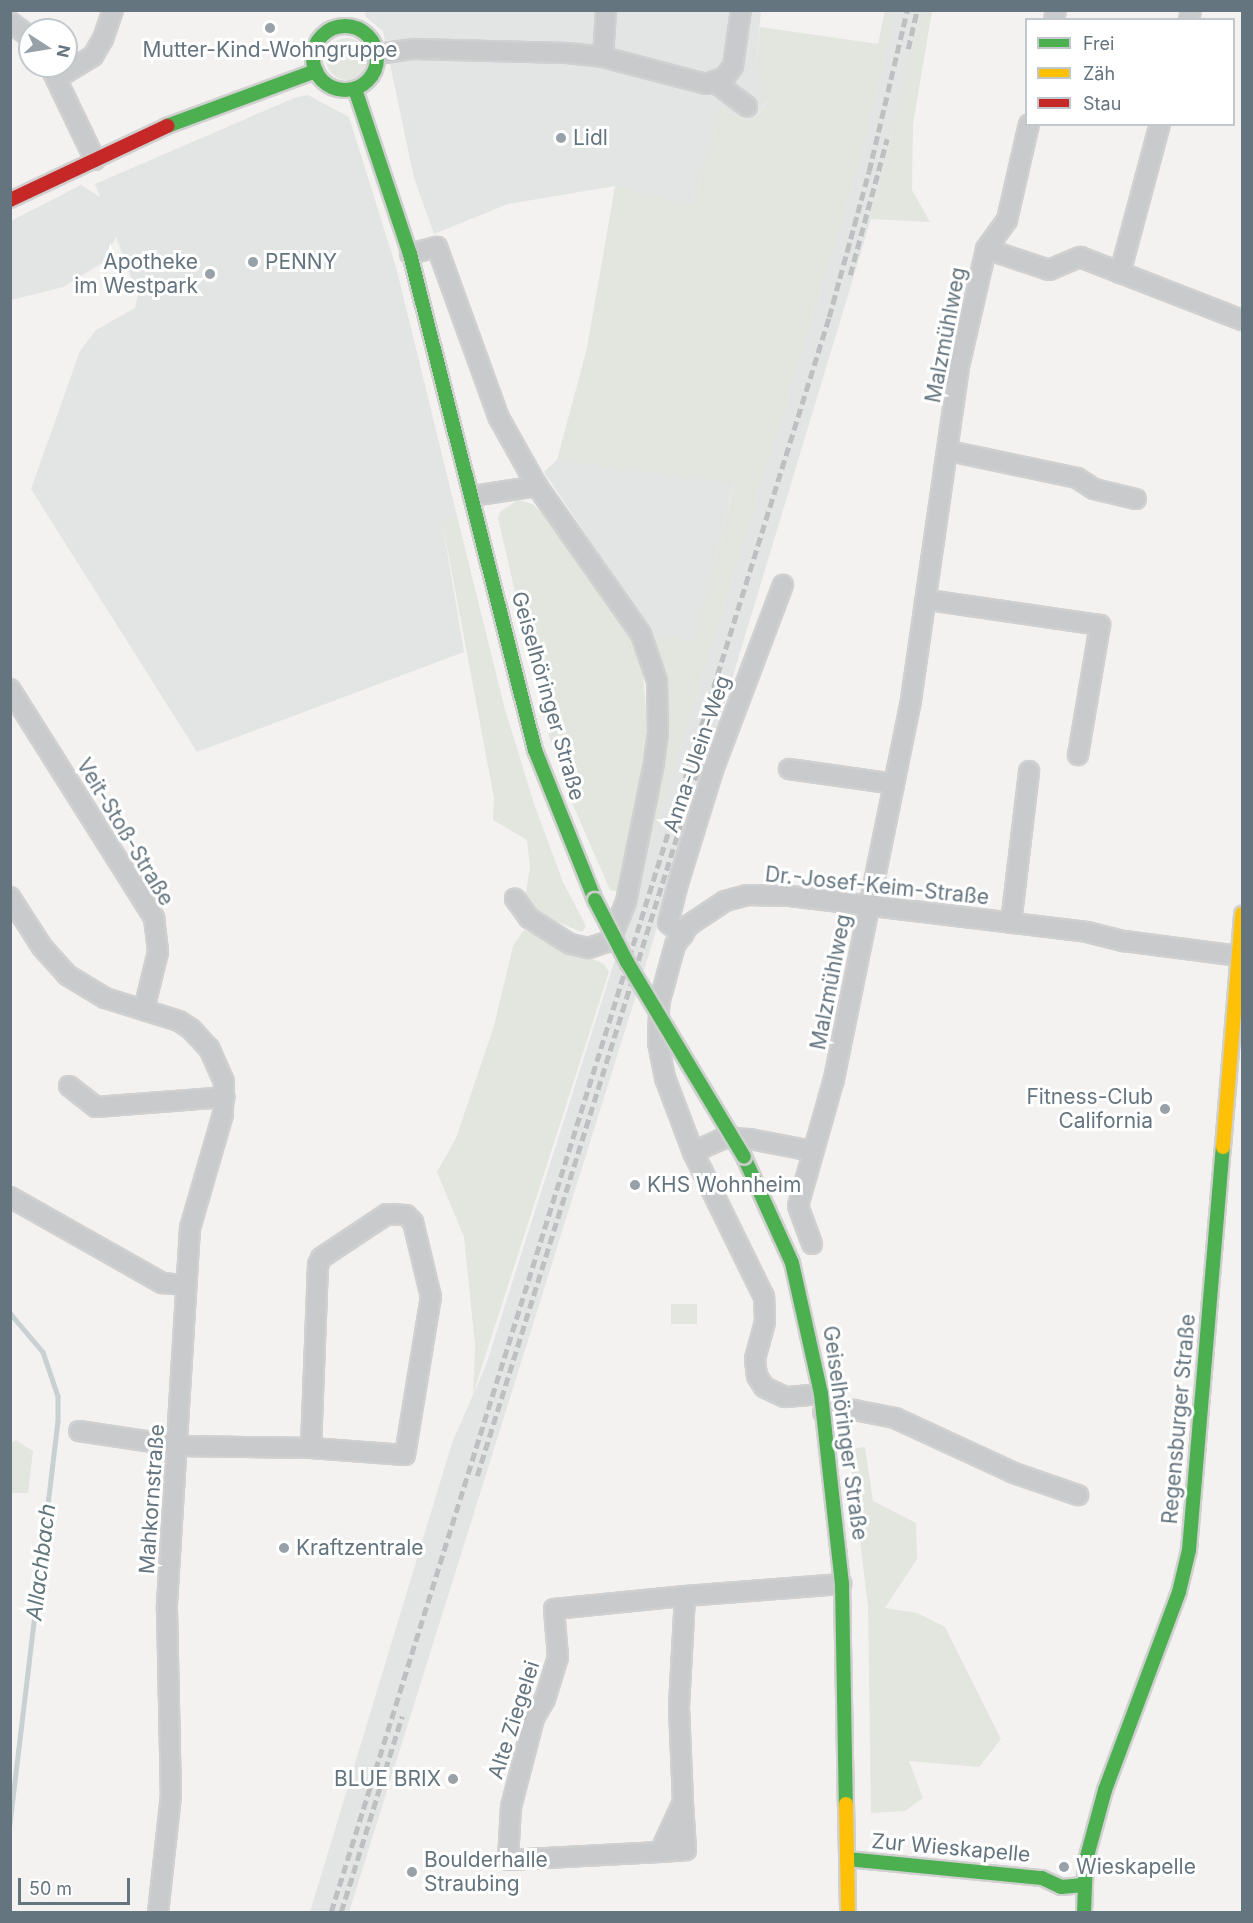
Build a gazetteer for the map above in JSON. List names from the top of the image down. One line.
{"streets":{"main road":["Geiselhöringer Straße","Regensburger Straße","Zur Wieskapelle"],"street":["Malzmühlweg","Anna-Ulein-Weg","Veit-Stoß-Straße","Dr.-Josef-Keim-Straße","Mahkornstraße","Alte Ziegelei"]},"crossings":[["Malzmühlweg","Dr.-Josef-Keim-Straße"],["Geiselhöringer Straße","Dr.-Josef-Keim-Straße"],["Geiselhöringer Straße","Alte Ziegelei"],["Geiselhöringer Straße","Zur Wieskapelle"],["Anna-Ulein-Weg","Dr.-Josef-Keim-Straße"],["Dr.-Josef-Keim-Straße","Regensburger Straße"],["Regensburger Straße","Zur Wieskapelle"]],"water":["Allachbach"],"places":["Mutter-Kind-Wohngruppe","Lidl","PENNY","Apotheke im Westpark","Fitness-Club California","KHS Wohnheim","Kraftzentrale","BLUE BRIX","Wieskapelle","Boulderhalle Straubing"],"legend":["Frei","Zäh","Stau"],"scale_bar":"50 m","north":"right"}
